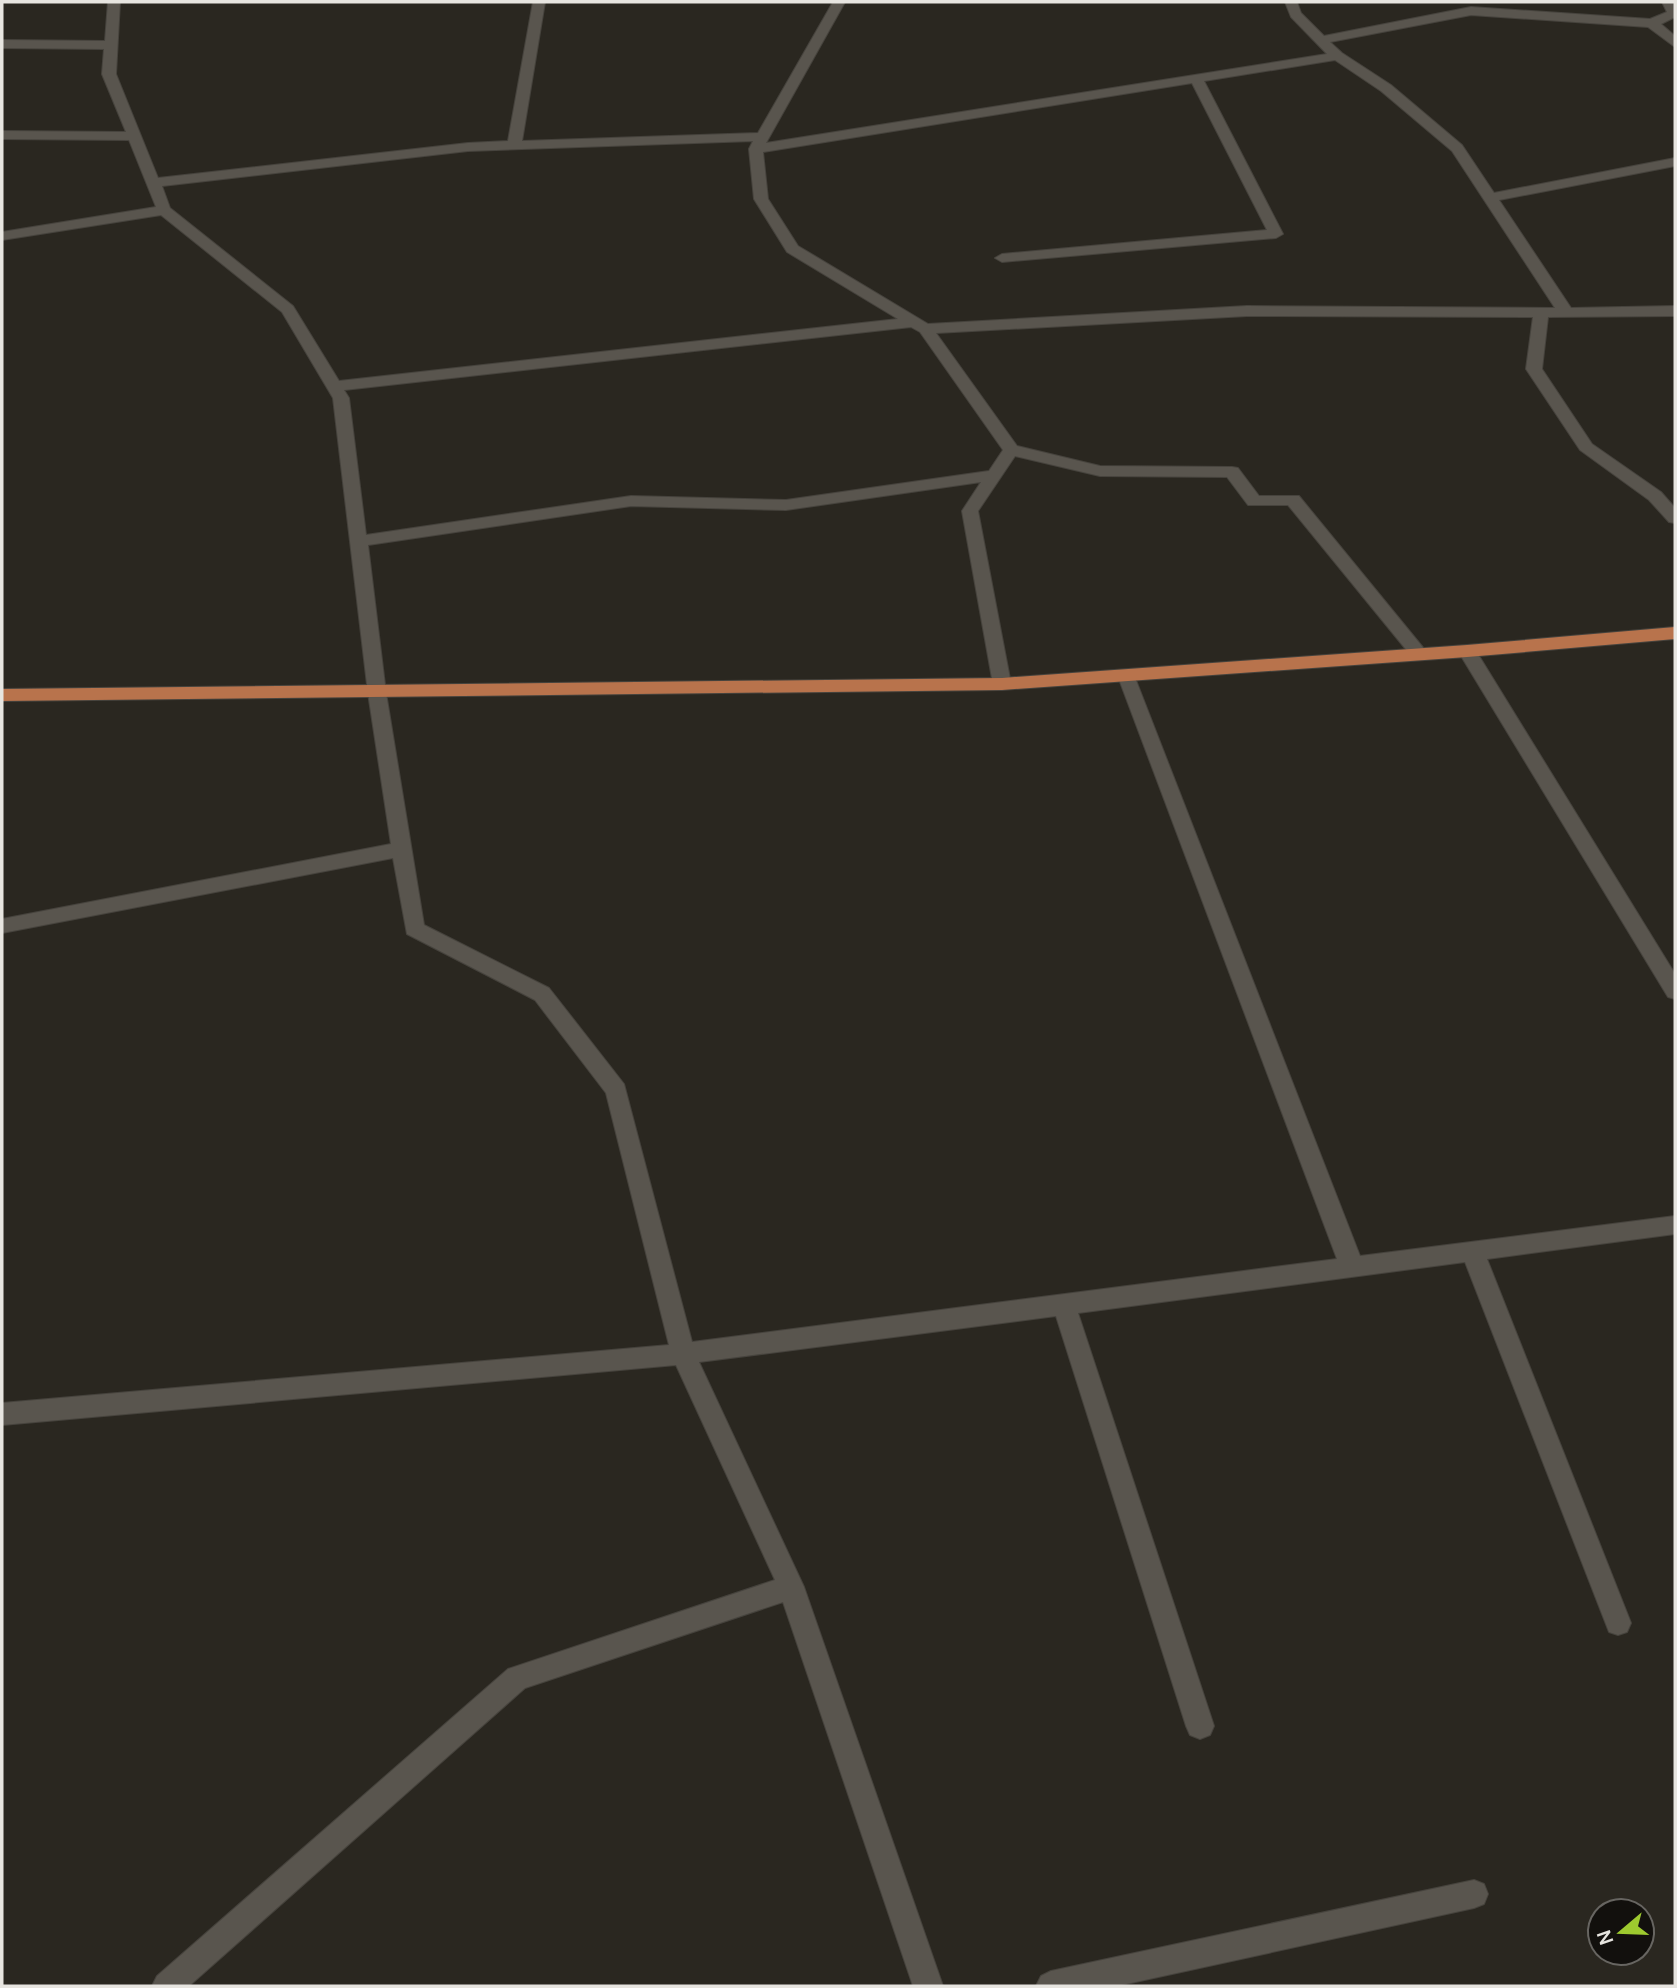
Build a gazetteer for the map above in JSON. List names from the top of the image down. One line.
{"north":"left"}
